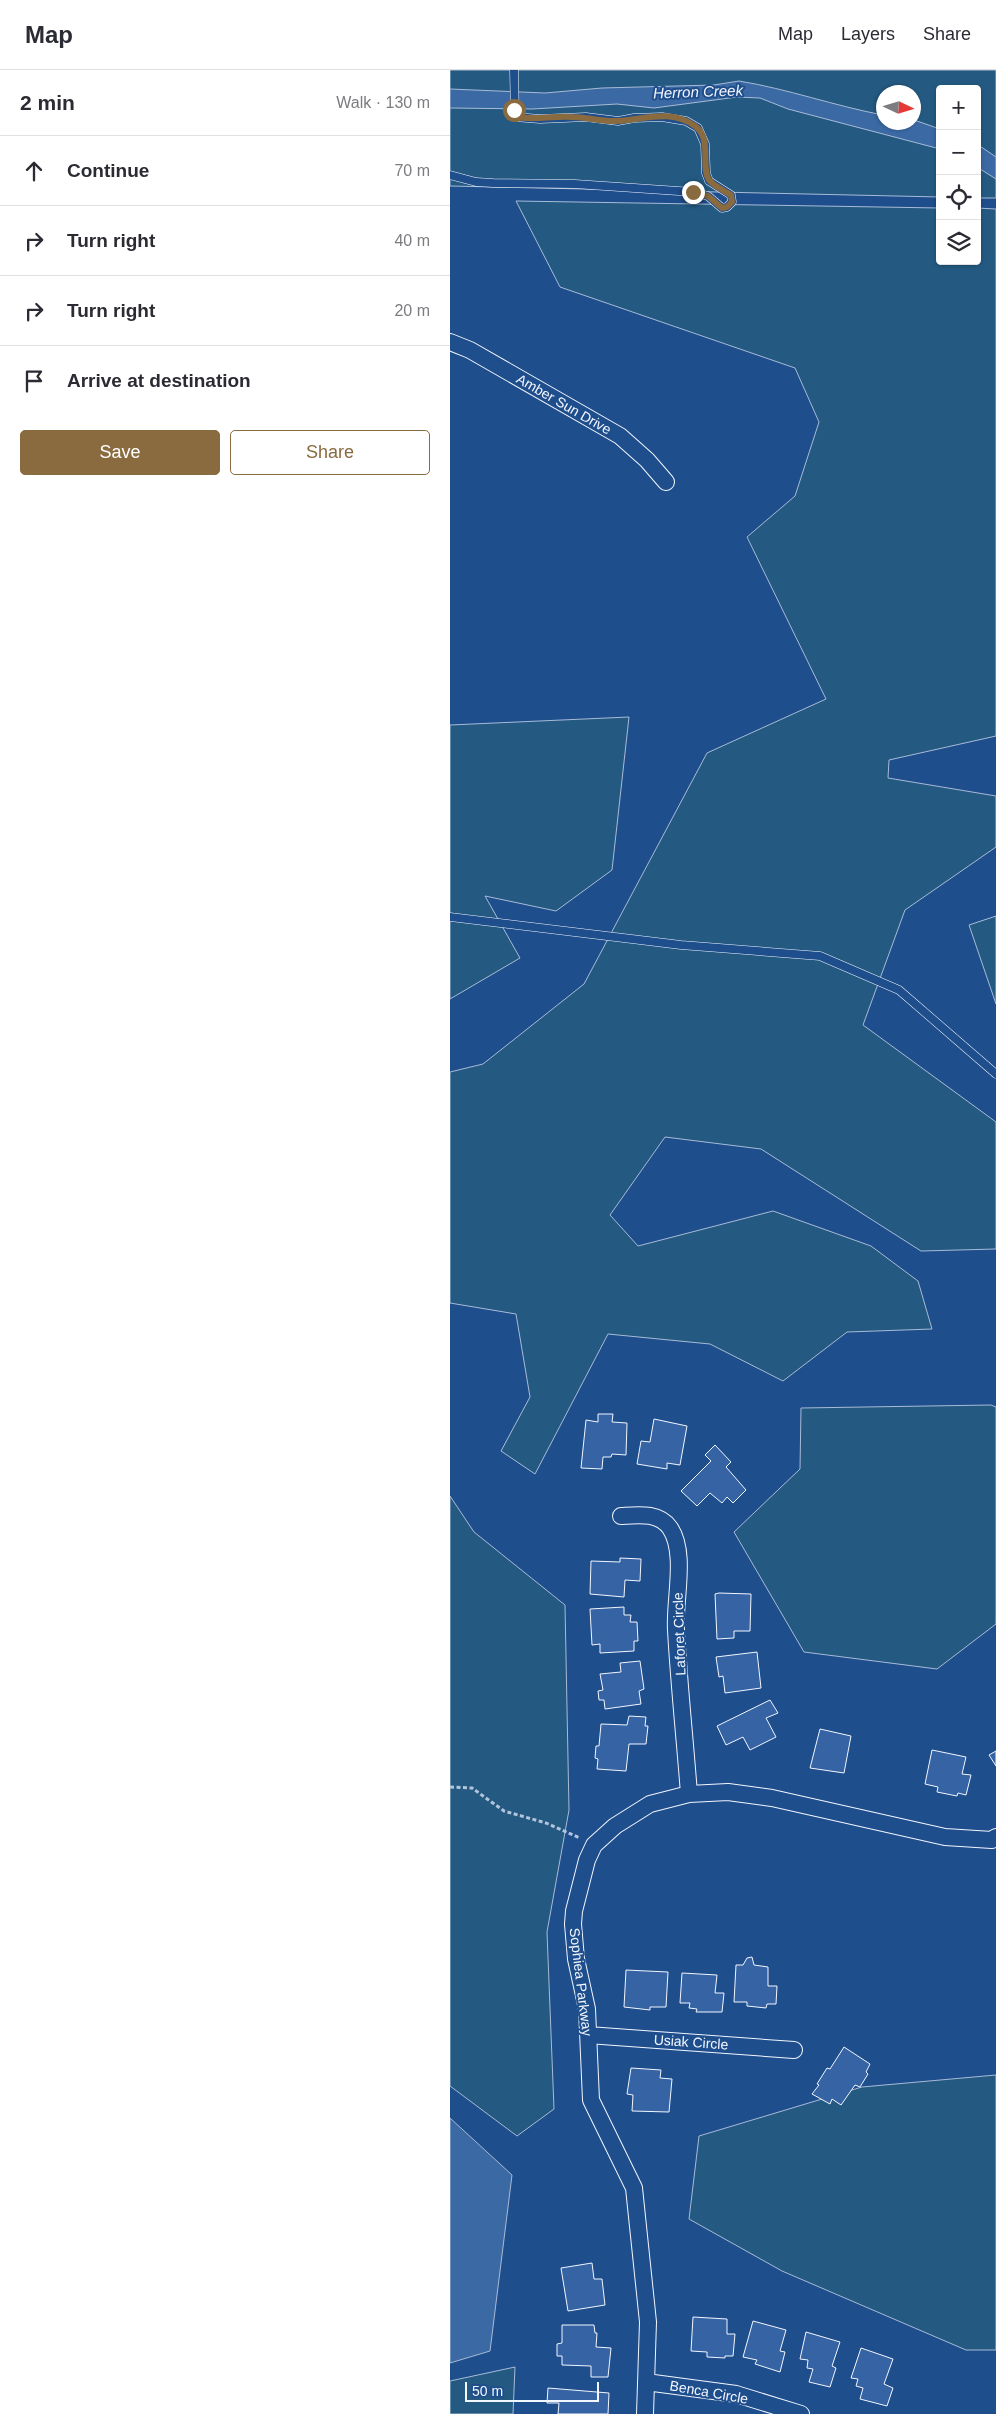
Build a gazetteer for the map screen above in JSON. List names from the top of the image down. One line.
{"streets":{"street":["Amber Sun Drive","Laforet Circle","Sophiea Parkway","Usiak Circle","Benca Circle"]},"crossings":[["Laforet Circle","Sophiea Parkway"],["Sophiea Parkway","Usiak Circle"],["Sophiea Parkway","Benca Circle"]],"water":["Herron Creek"],"scale_bar":"50 m","north":"right","page":{"header":"Map","nav":["Map","Layers","Share"],"heading":["2 min","Walk · 130 m"],"map_buttons":["+","−"],"list":[["Continue","70 m"],["Turn right","40 m"],["Turn right","20 m"],"Arrive at destination"],"buttons":["Save","Share"],"scale":"50 m"}}
